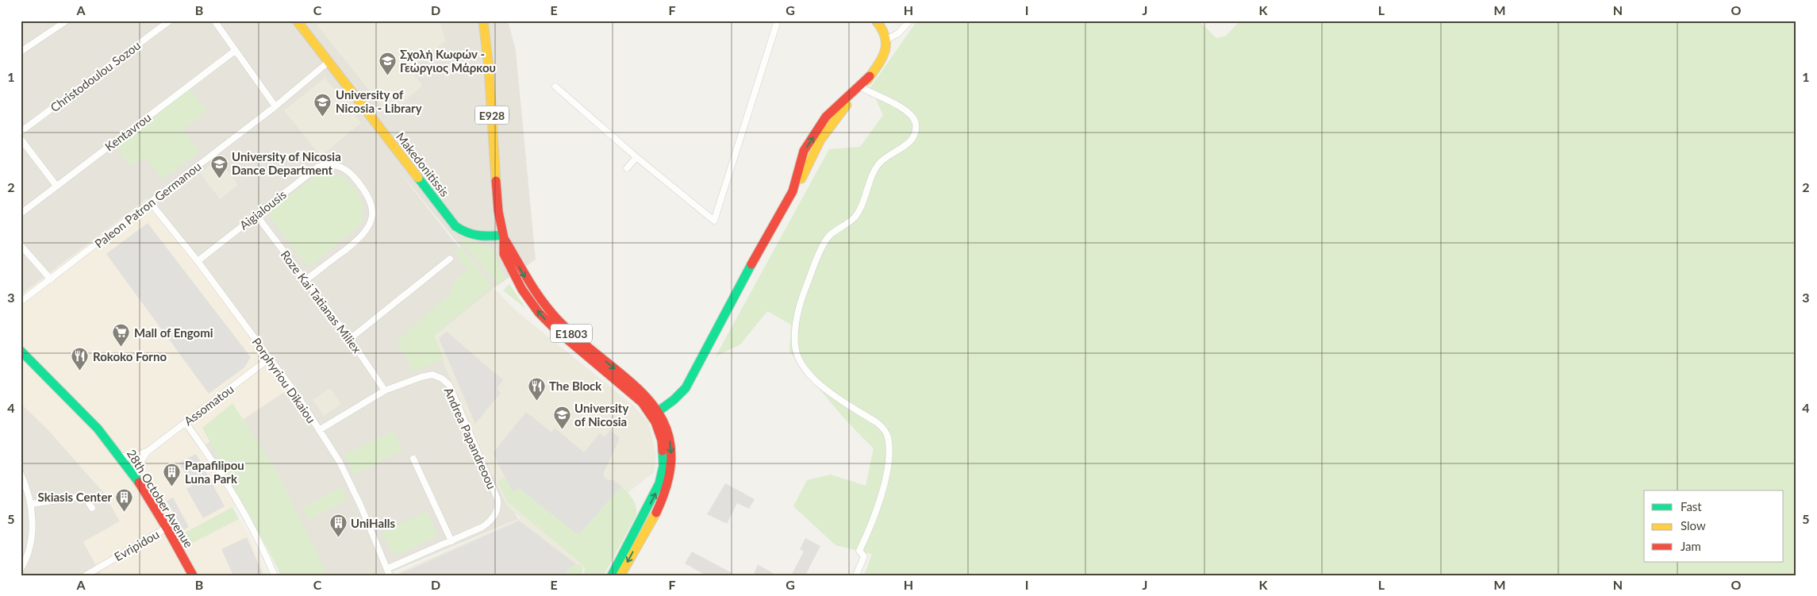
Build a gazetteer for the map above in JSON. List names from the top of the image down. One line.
{"streets":{"main road":["E928","Makedonitissis","E1803","28th October Avenue"],"street":["Christodoulou Sozou","Kentavrou","Paleon Patron Germanou","Aigialousis","Roze Kai Tatianas Miliex","Porphyriou Dikaiou","Assomatou","Andrea Papandreoou","Evripidou"]},"crossings":[["E928","Makedonitissis"],["E928","E1803"],["Makedonitissis","Paleon Patron Germanou"],["Makedonitissis","E1803"],["Paleon Patron Germanou","Porphyriou Dikaiou"],["Aigialousis","Roze Kai Tatianas Miliex"],["Aigialousis","Porphyriou Dikaiou"],["Roze Kai Tatianas Miliex","Andrea Papandreoou"],["Porphyriou Dikaiou","Assomatou"],["Porphyriou Dikaiou","Andrea Papandreoou"],["Assomatou","28th October Avenue"],["28th October Avenue","Evripidou"]],"places":{"school or university":["Σχολή Κωφών - Γεώργιος Μάρκου","University of Nicosia - Library","University of Nicosia Dance Department","University of Nicosia"],"supermarket":["Mall of Engomi"],"restaurant":["Rokoko Forno","The Block"],"building":["Papafilipou Luna Park","Skiasis Center","UniHalls"]},"legend":["Fast","Slow","Jam"],"grid":{"columns":["A","B","C","D","E","F","G","H","I","J","K","L","M","N","O"],"rows":["1","2","3","4","5"]}}
